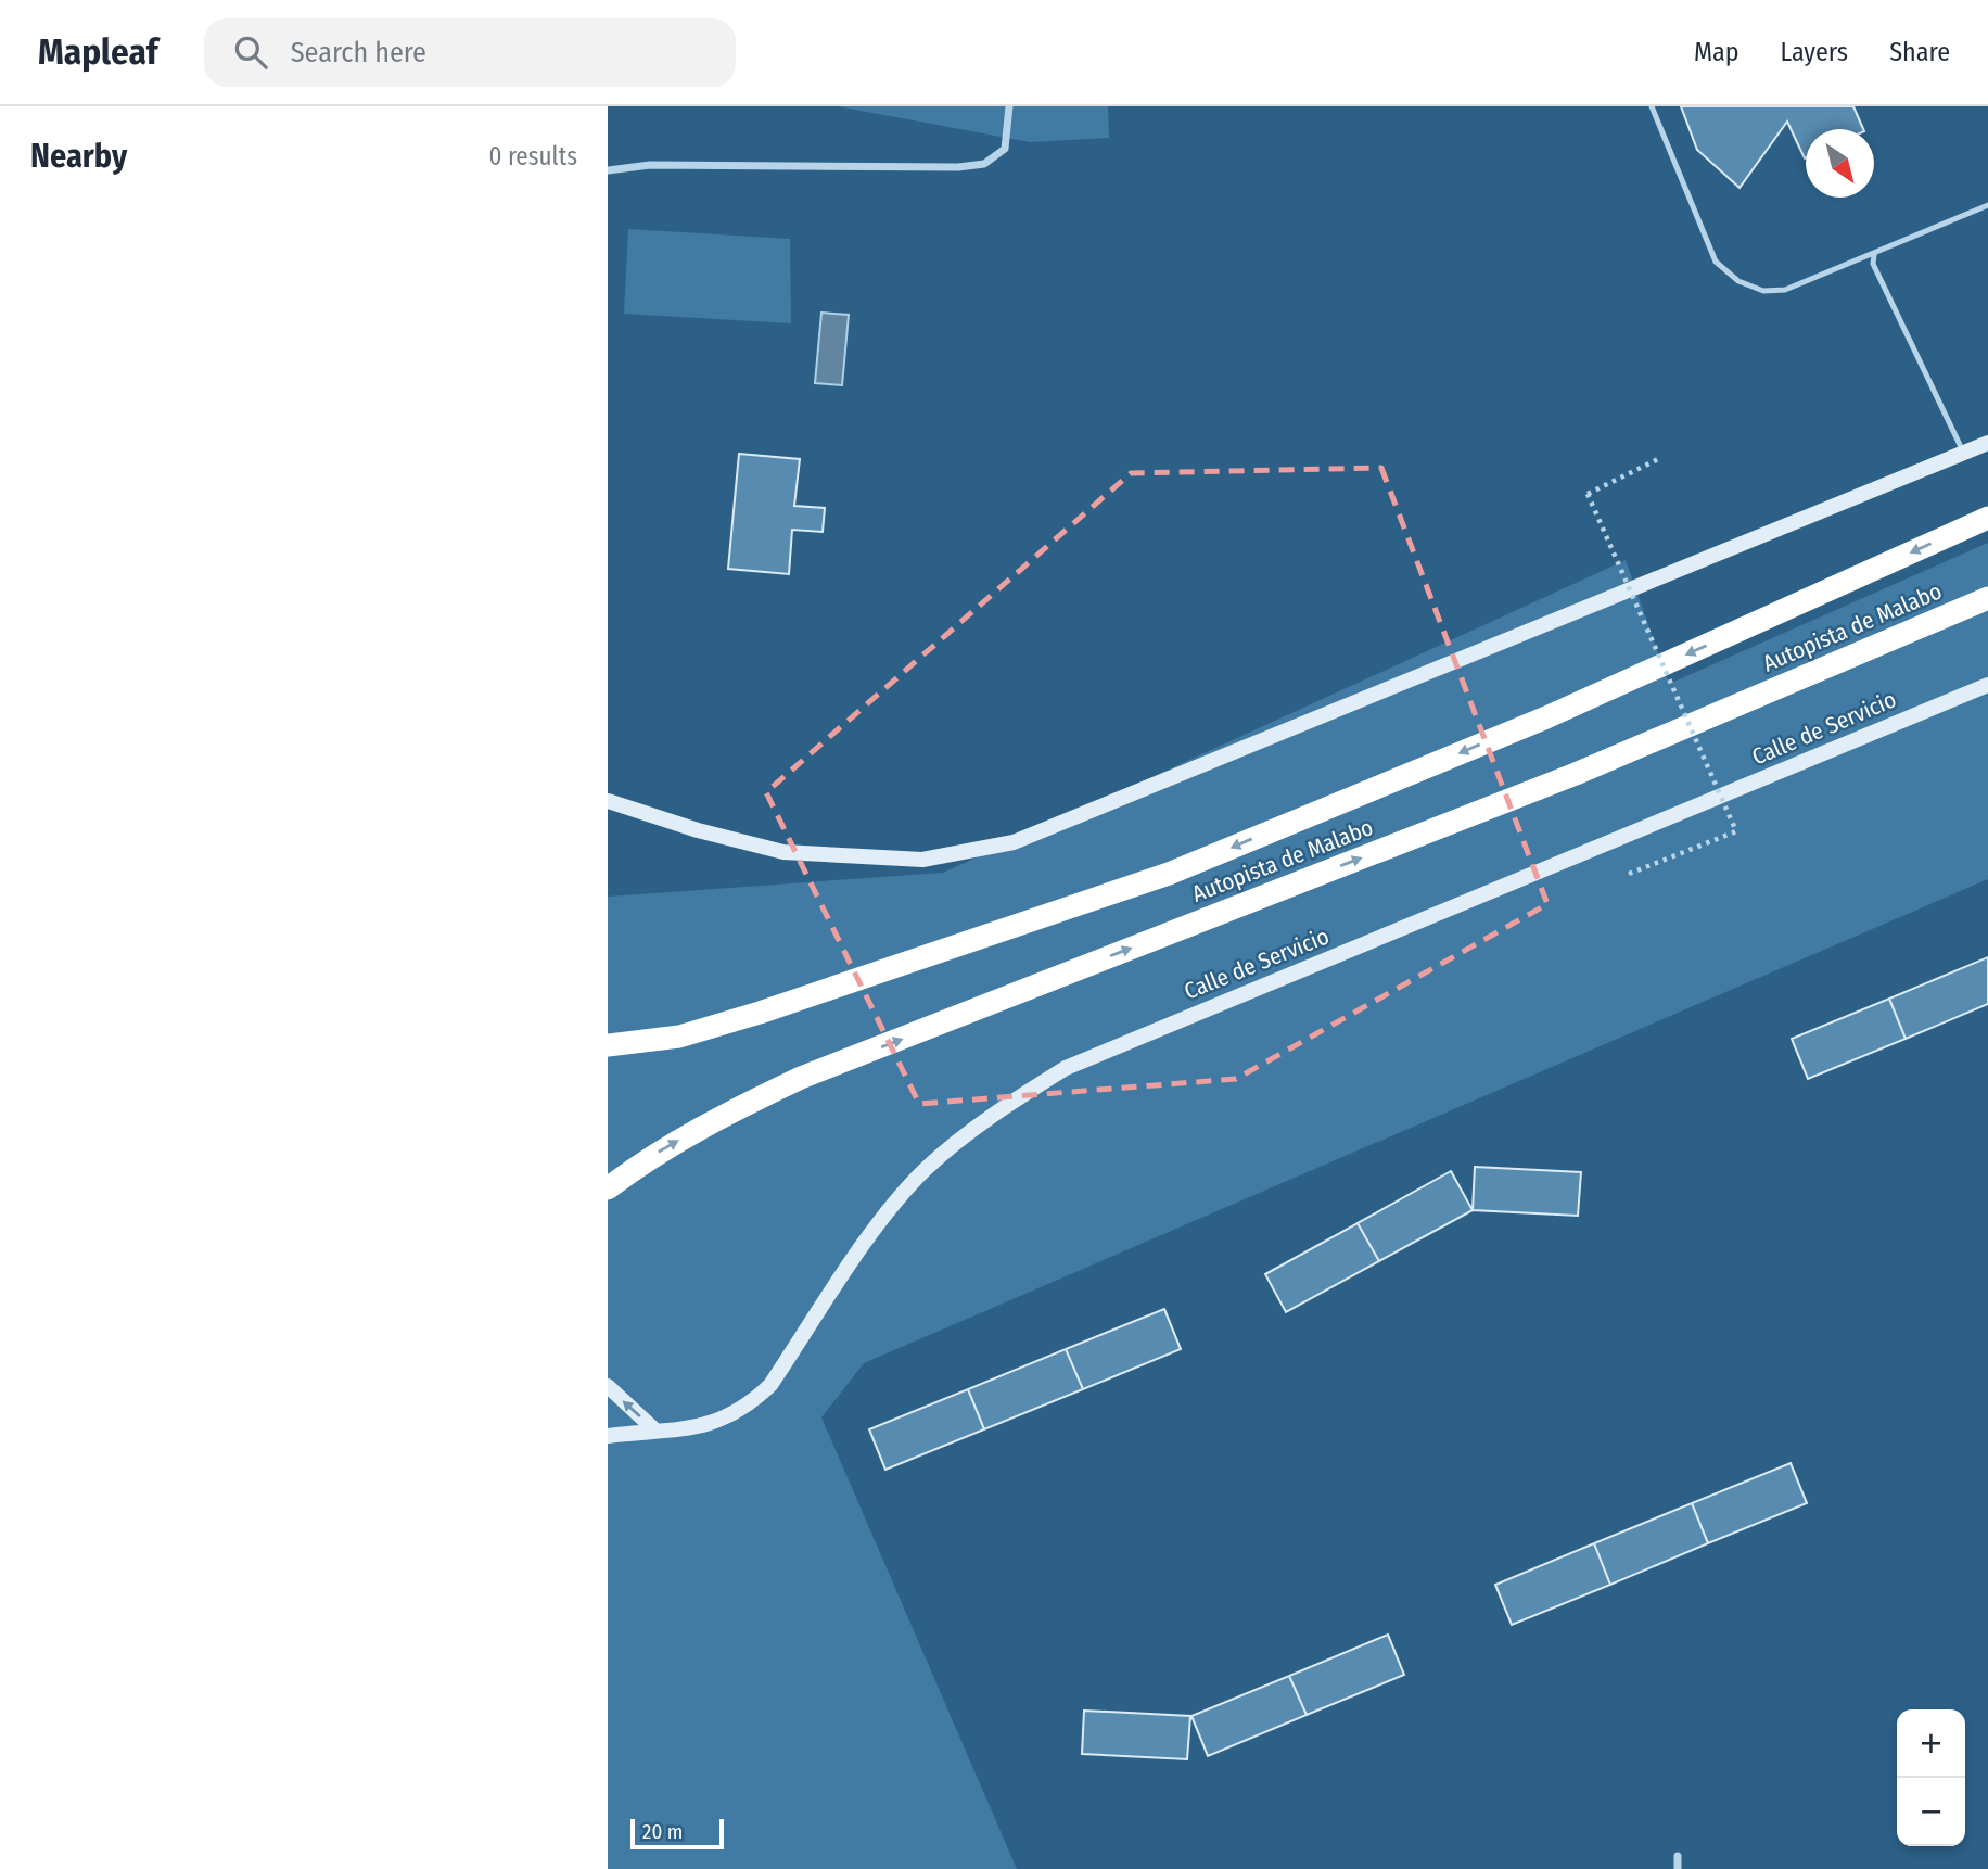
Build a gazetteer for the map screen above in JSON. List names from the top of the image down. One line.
{"streets":{"highway":["Autopista de Malabo"],"street":["Calle de Servicio"]},"scale_bar":"20 m","north":"bottom right","page":{"header":"Mapleaf","search":"Search here","nav":["Map","Layers","Share"],"heading":["Nearby","0 results"],"map_buttons":["+","−"],"scale":"20 m"}}
